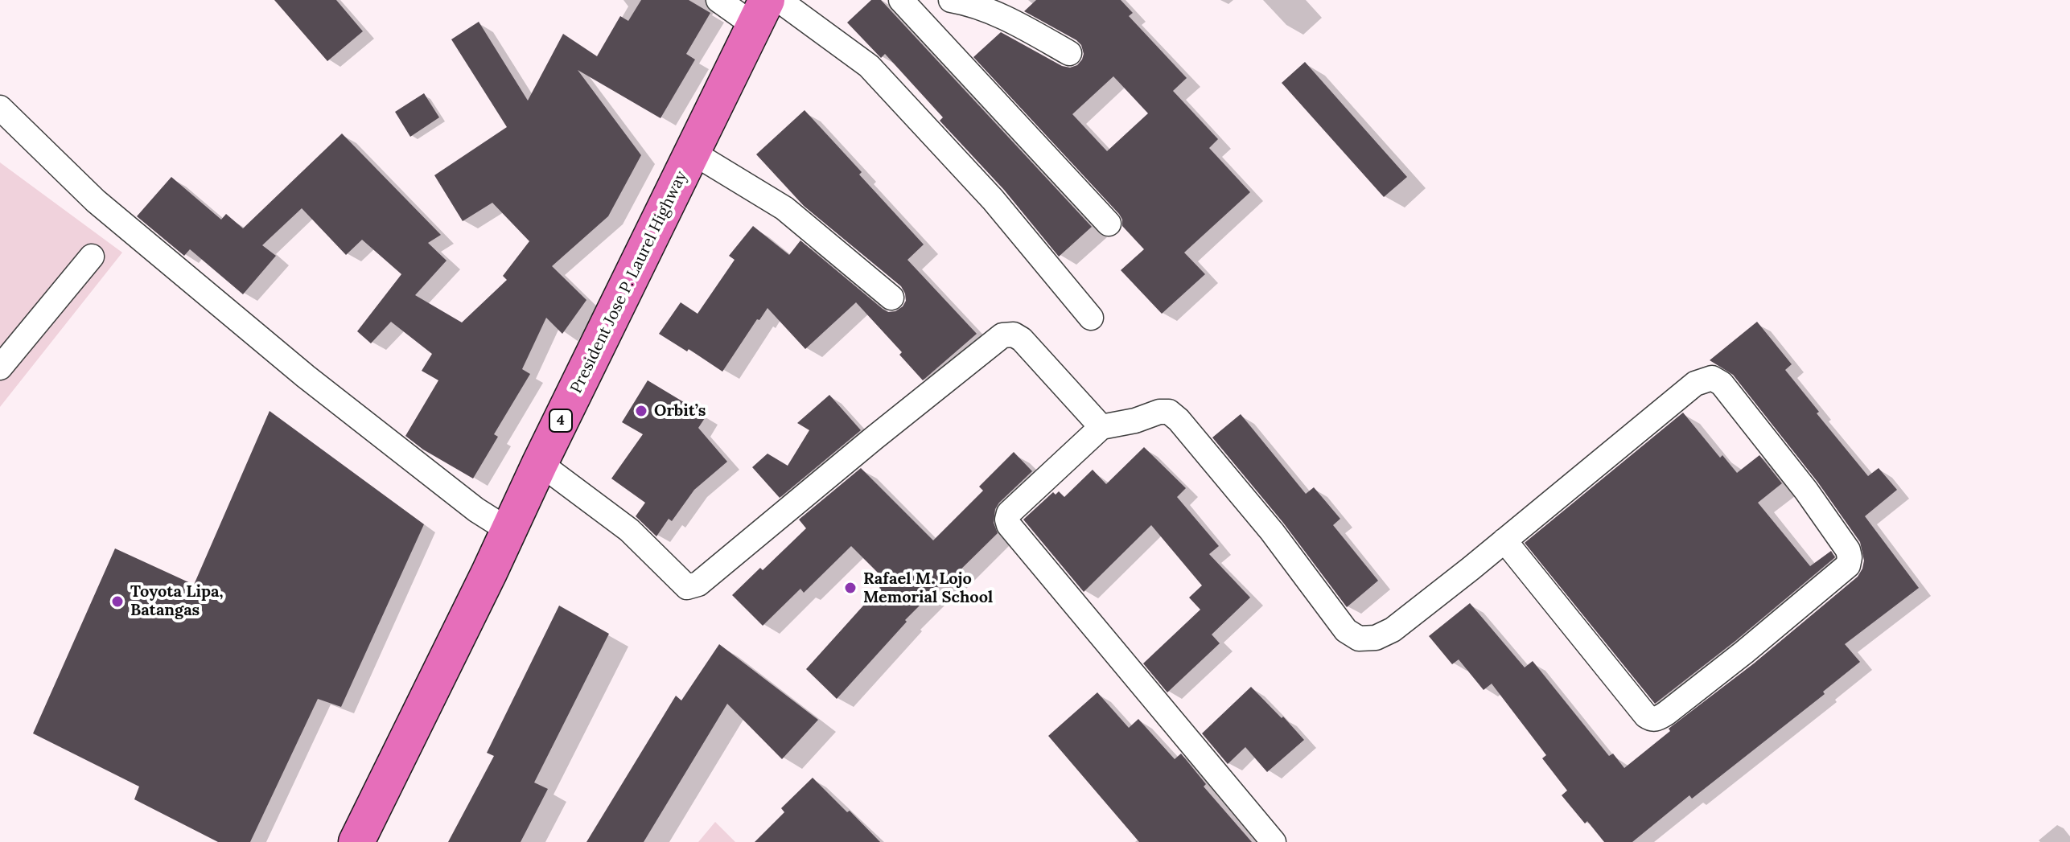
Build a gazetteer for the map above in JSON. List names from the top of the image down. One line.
{"streets":{"highway":["President Jose P. Laurel Highway","4"]},"places":["Orbit’s","Rafael M. Lojo Memorial School","Toyota Lipa, Batangas"]}
